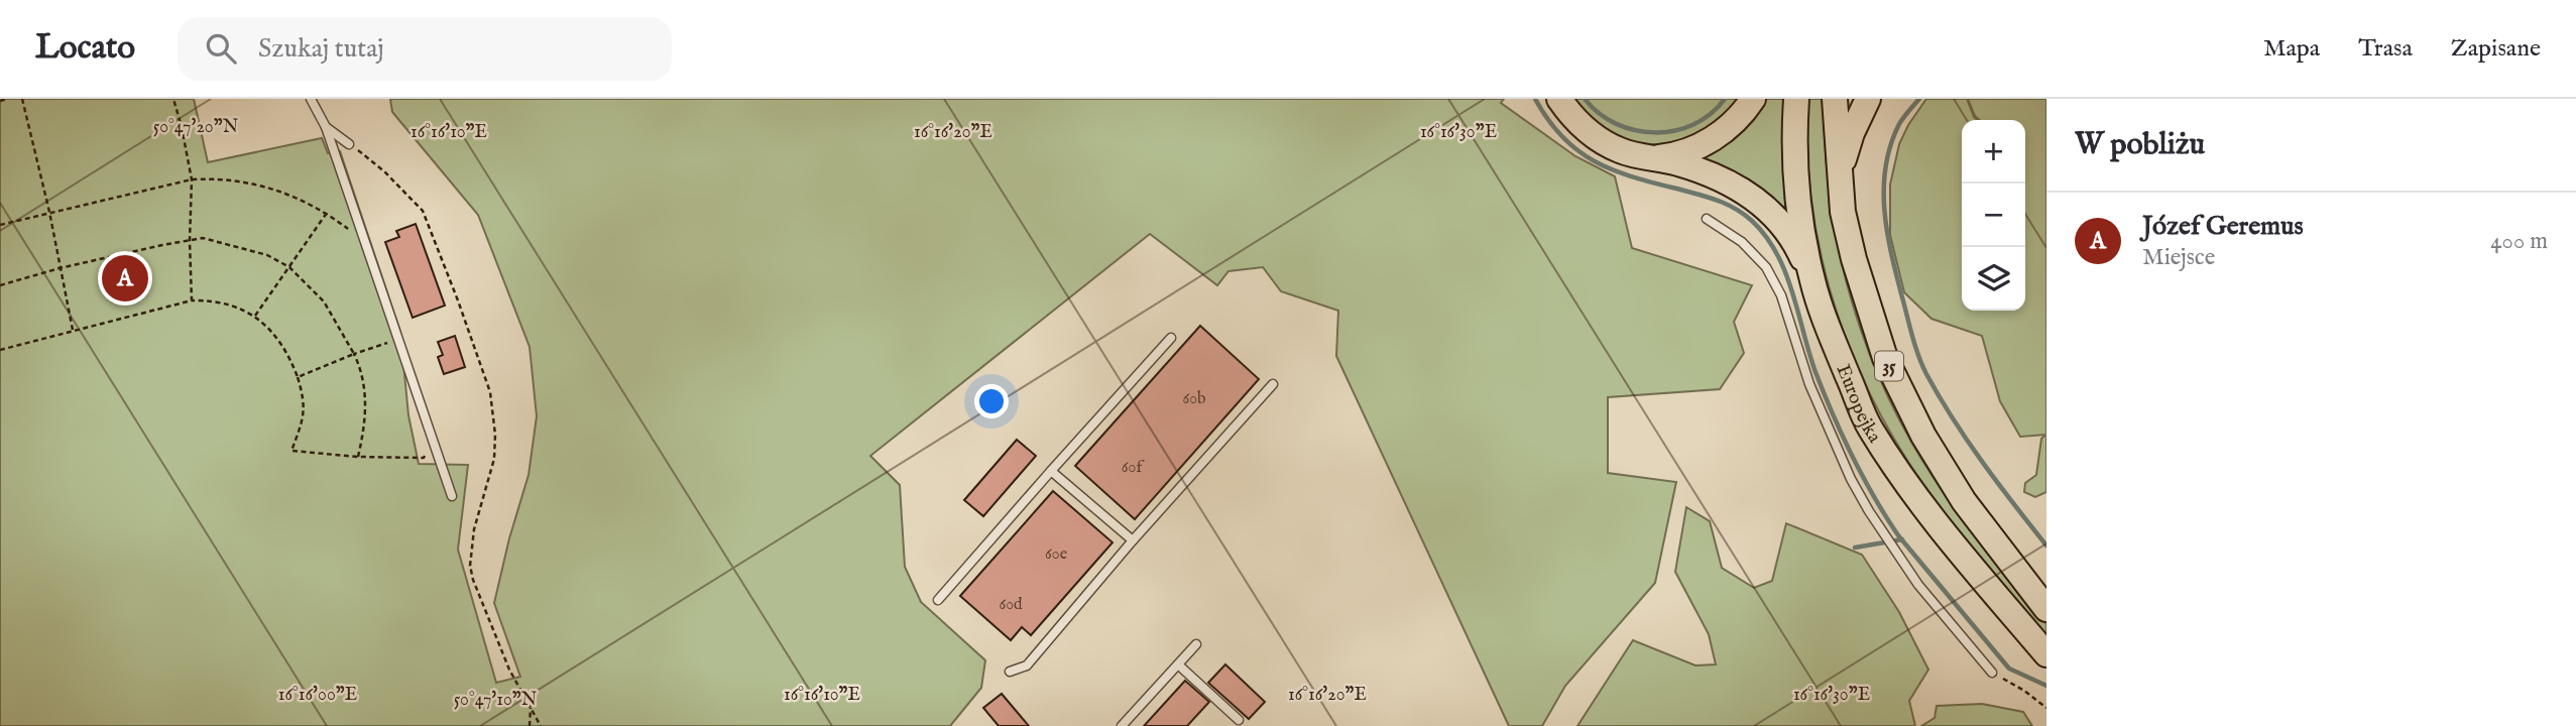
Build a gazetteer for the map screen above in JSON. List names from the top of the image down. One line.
{"streets":{"main road":["35","Europejka"]},"house_numbers":["60b","60f","60e","60d"],"page":{"header":"Locato","search":"Szukaj tutaj","nav":["Mapa","Trasa","Zapisane"],"heading":"W pobliżu","map_buttons":["+","−"],"list":[{"mark":"A","name":"Józef Geremus","note":"Miejsce","value":"400 m"}],"pins":"A"},"coordinates":["50°47'20\"N","16°16'10\"E","16°16'20\"E","16°16'30\"E","16°16'00\"E","50°47'10\"N"]}
